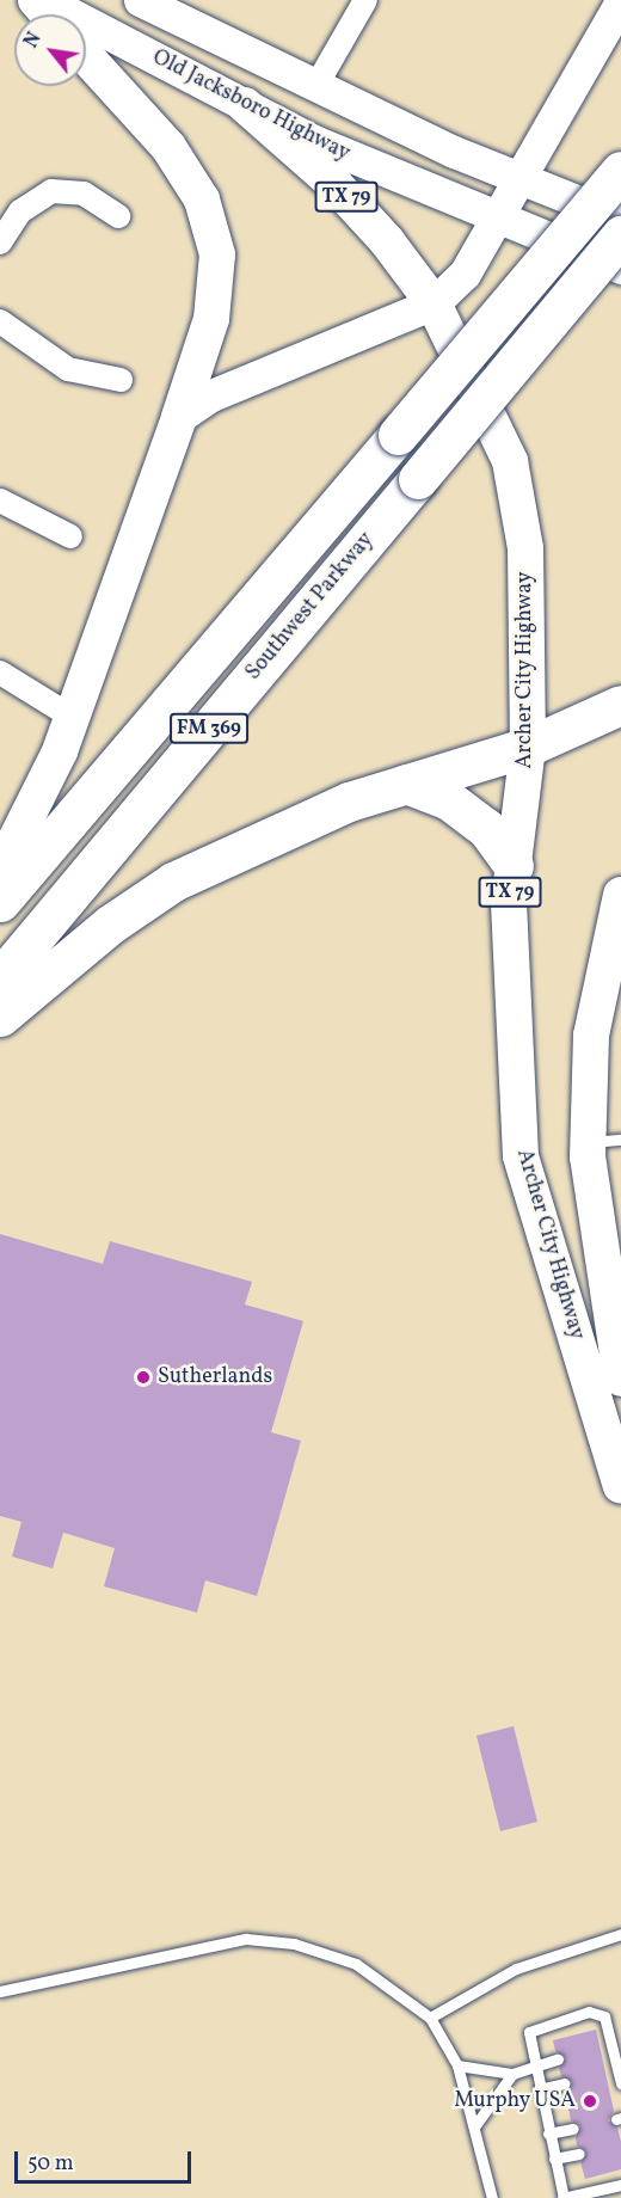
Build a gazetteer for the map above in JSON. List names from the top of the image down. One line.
{"streets":{"highway":["Southwest Parkway","FM 369"],"main road":["Old Jacksboro Highway","TX 79","Archer City Highway"]},"crossings":[["Old Jacksboro Highway","Archer City Highway"]],"places":["Sutherlands","Murphy USA"],"scale_bar":"50 m","north":"top left"}
